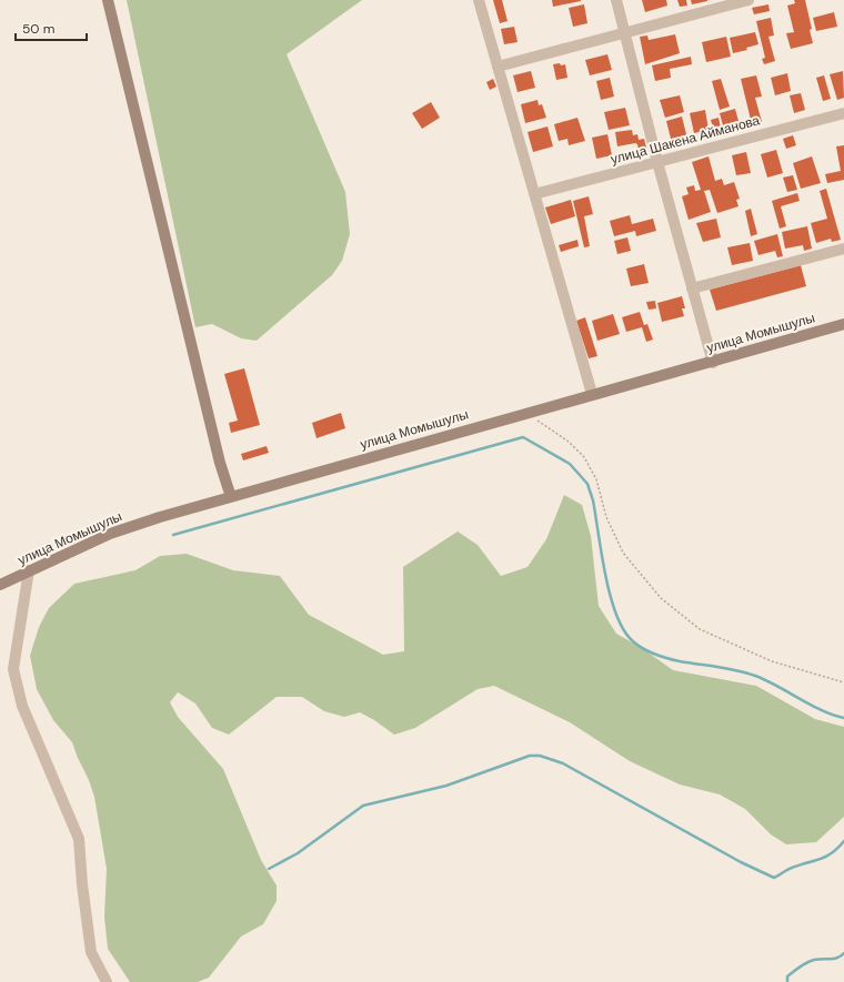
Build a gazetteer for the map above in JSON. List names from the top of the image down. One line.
{"streets":{"street":["улица Шакена Айманова","улица Момышулы"]},"scale_bar":"50 m"}
